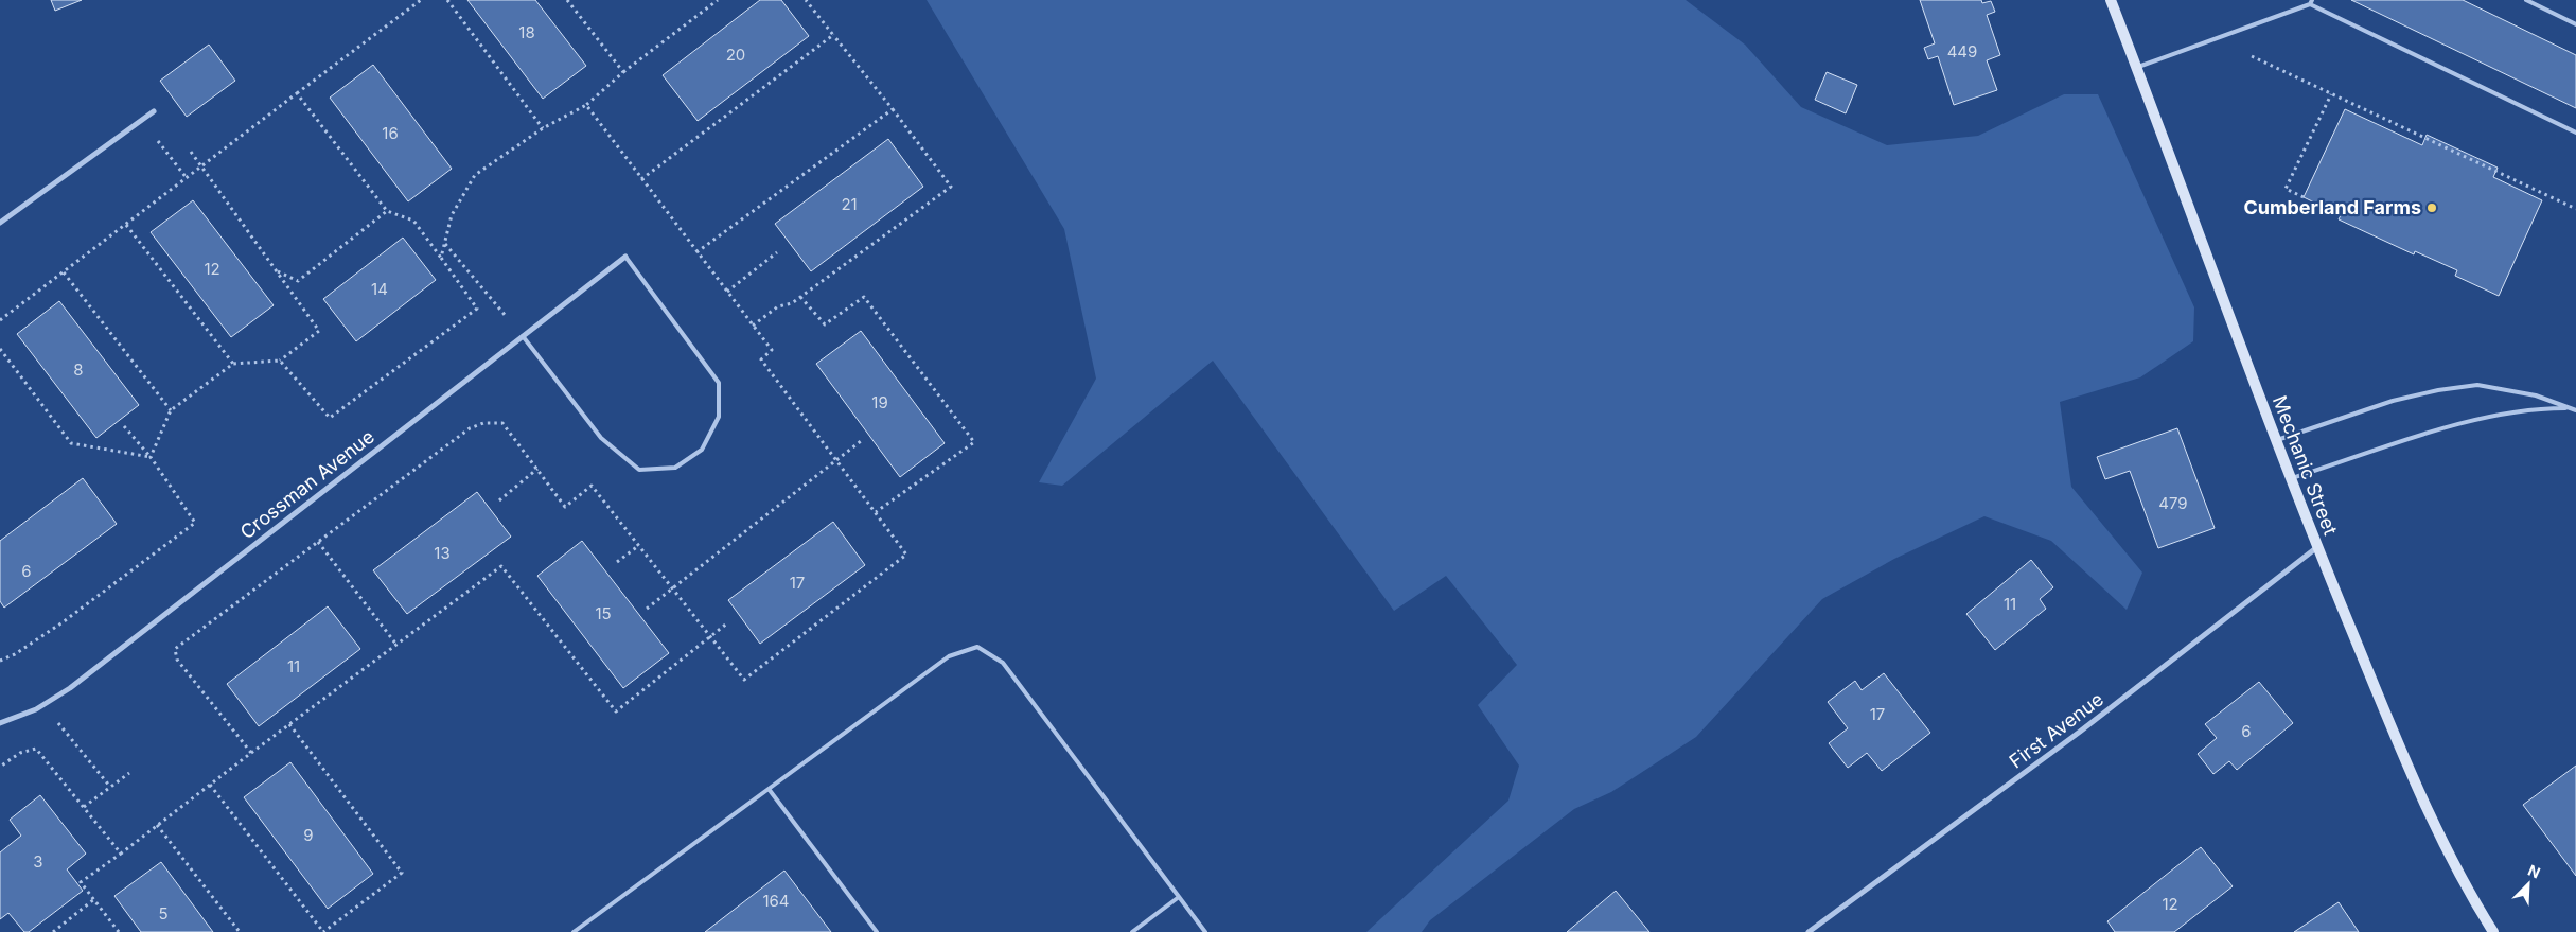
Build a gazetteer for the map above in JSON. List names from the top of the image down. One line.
{"streets":{"main road":["Mechanic Street"],"street":["Crossman Avenue","First Avenue"]},"crossings":[["Mechanic Street","First Avenue"]],"places":["Cumberland Farms"],"house_numbers":["18","449","20","16","21","12","14","8","19","479","13","6","17","11","15","11","17","6","9","3","164","12","5"],"north":"top right"}
